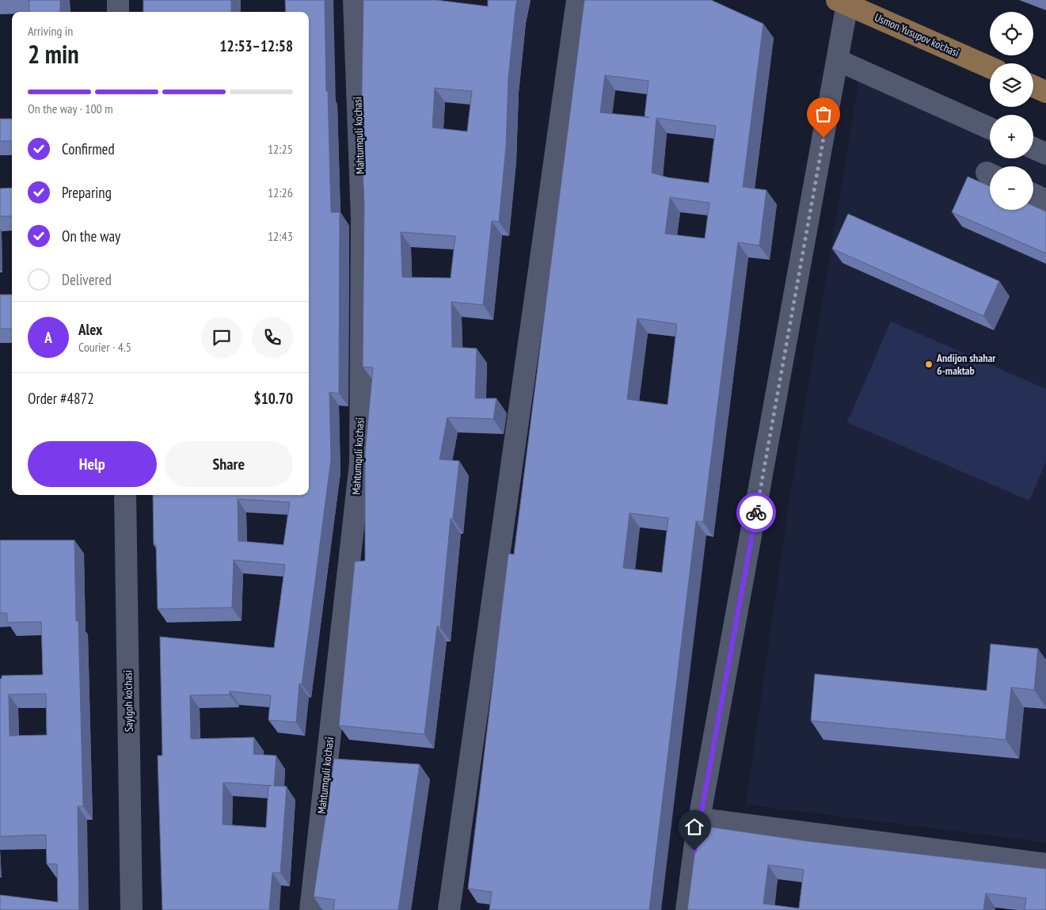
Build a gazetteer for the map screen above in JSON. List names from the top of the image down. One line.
{"streets":{"main road":["Usmon Yusupov ko'chasi"],"street":["Mahtumquli ko'chasi","Saylgoh ko'chasi"]},"places":["Andijon shahar 6-maktab"],"page":{"map_buttons":["+","−"],"heading":["2 min","Arriving in","12:53–12:58"],"panel":["Alex","Courier · 4.5","Order #4872","$10.70"],"bar":"On the way · 100 m","list":[["Confirmed","12:25"],["Preparing","12:26"],["On the way","12:43"],"Delivered"],"round":"A","buttons":["Help","Share"]}}
